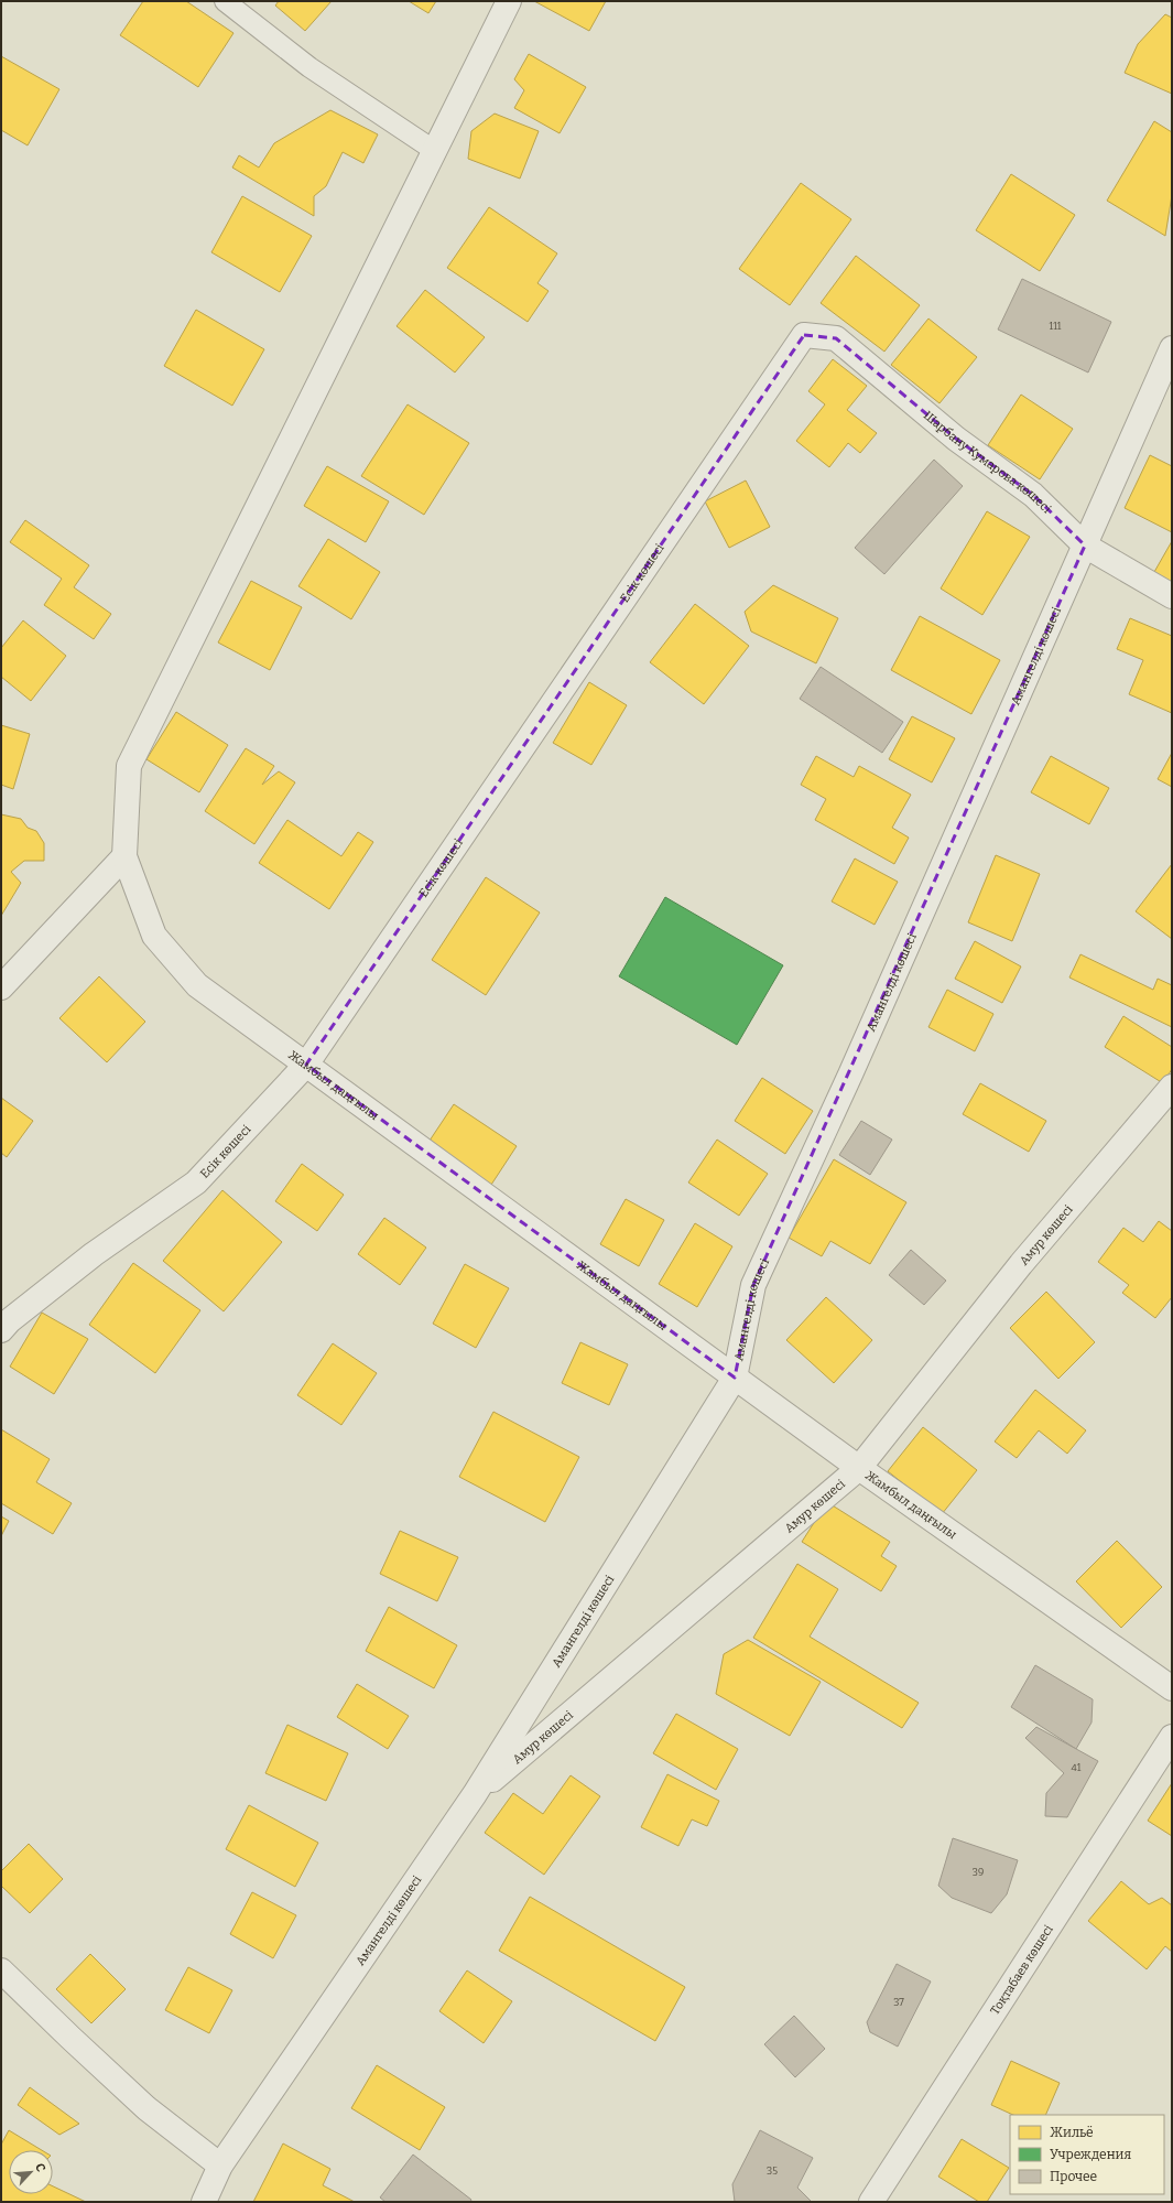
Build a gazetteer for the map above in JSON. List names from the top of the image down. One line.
{"streets":{"street":["Шарбану Кумарова көшесі","Есік көшесі","Амангелді көшесі","Жамбыл даңғылы","Амур көшесі","Тоқтабаев көшесі"]},"crossings":[["Шарбану Кумарова көшесі","Есік көшесі"],["Шарбану Кумарова көшесі","Амангелді көшесі"],["Есік көшесі","Жамбыл даңғылы"],["Амангелді көшесі","Жамбыл даңғылы"],["Амангелді көшесі","Амур көшесі"],["Жамбыл даңғылы","Амур көшесі"]],"house_numbers":["111","41","39","37","35"],"legend":["Жильё","Учреждения","Прочее"],"north":"top right"}
